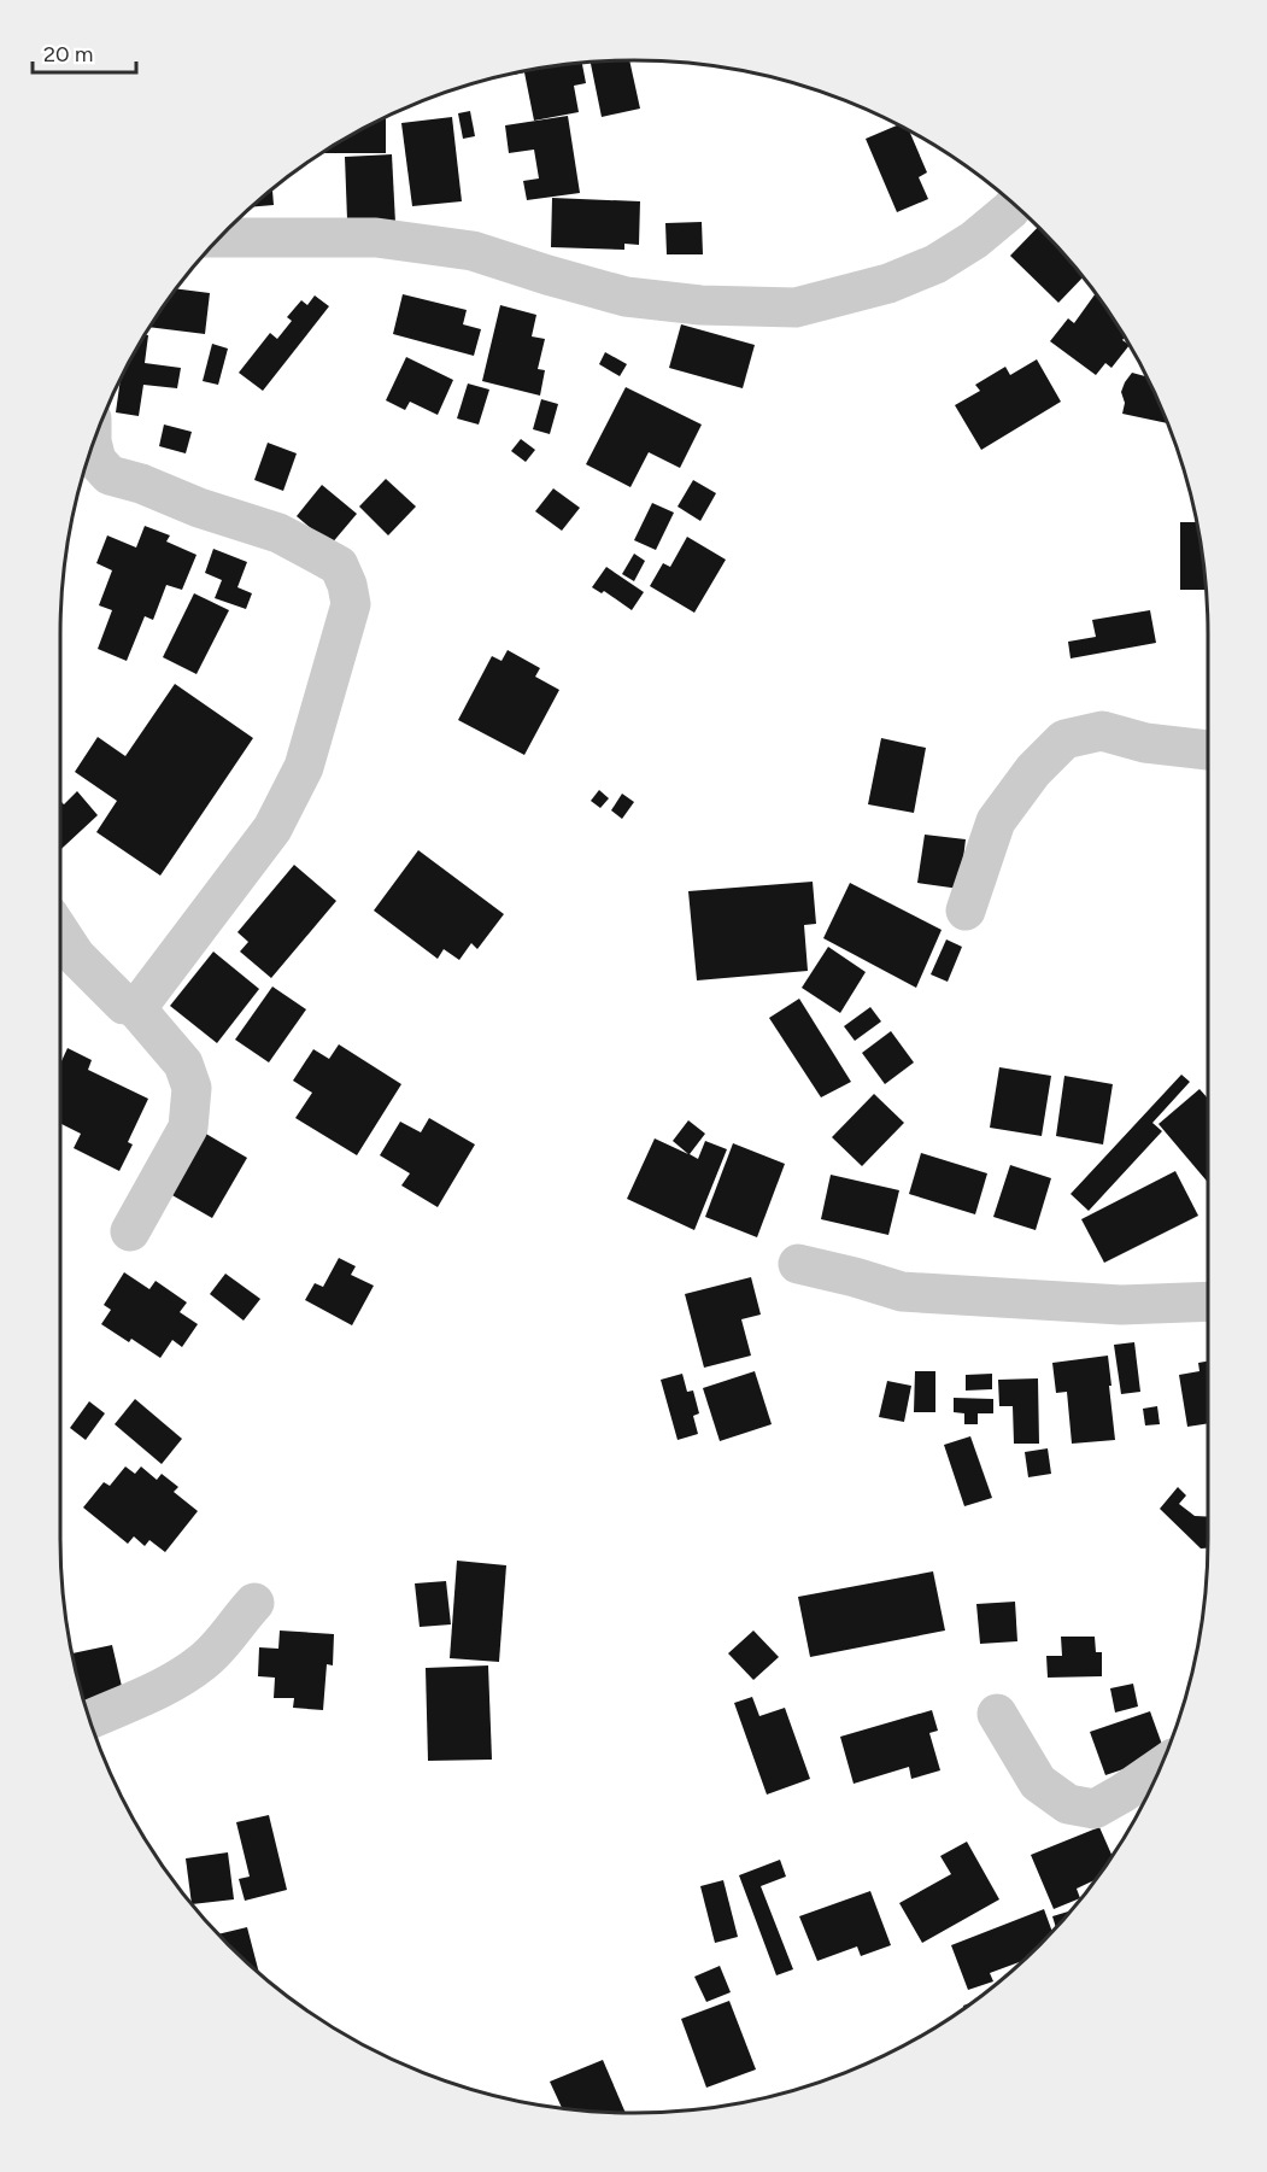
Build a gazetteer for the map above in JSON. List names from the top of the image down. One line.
{"scale_bar":"20 m"}
